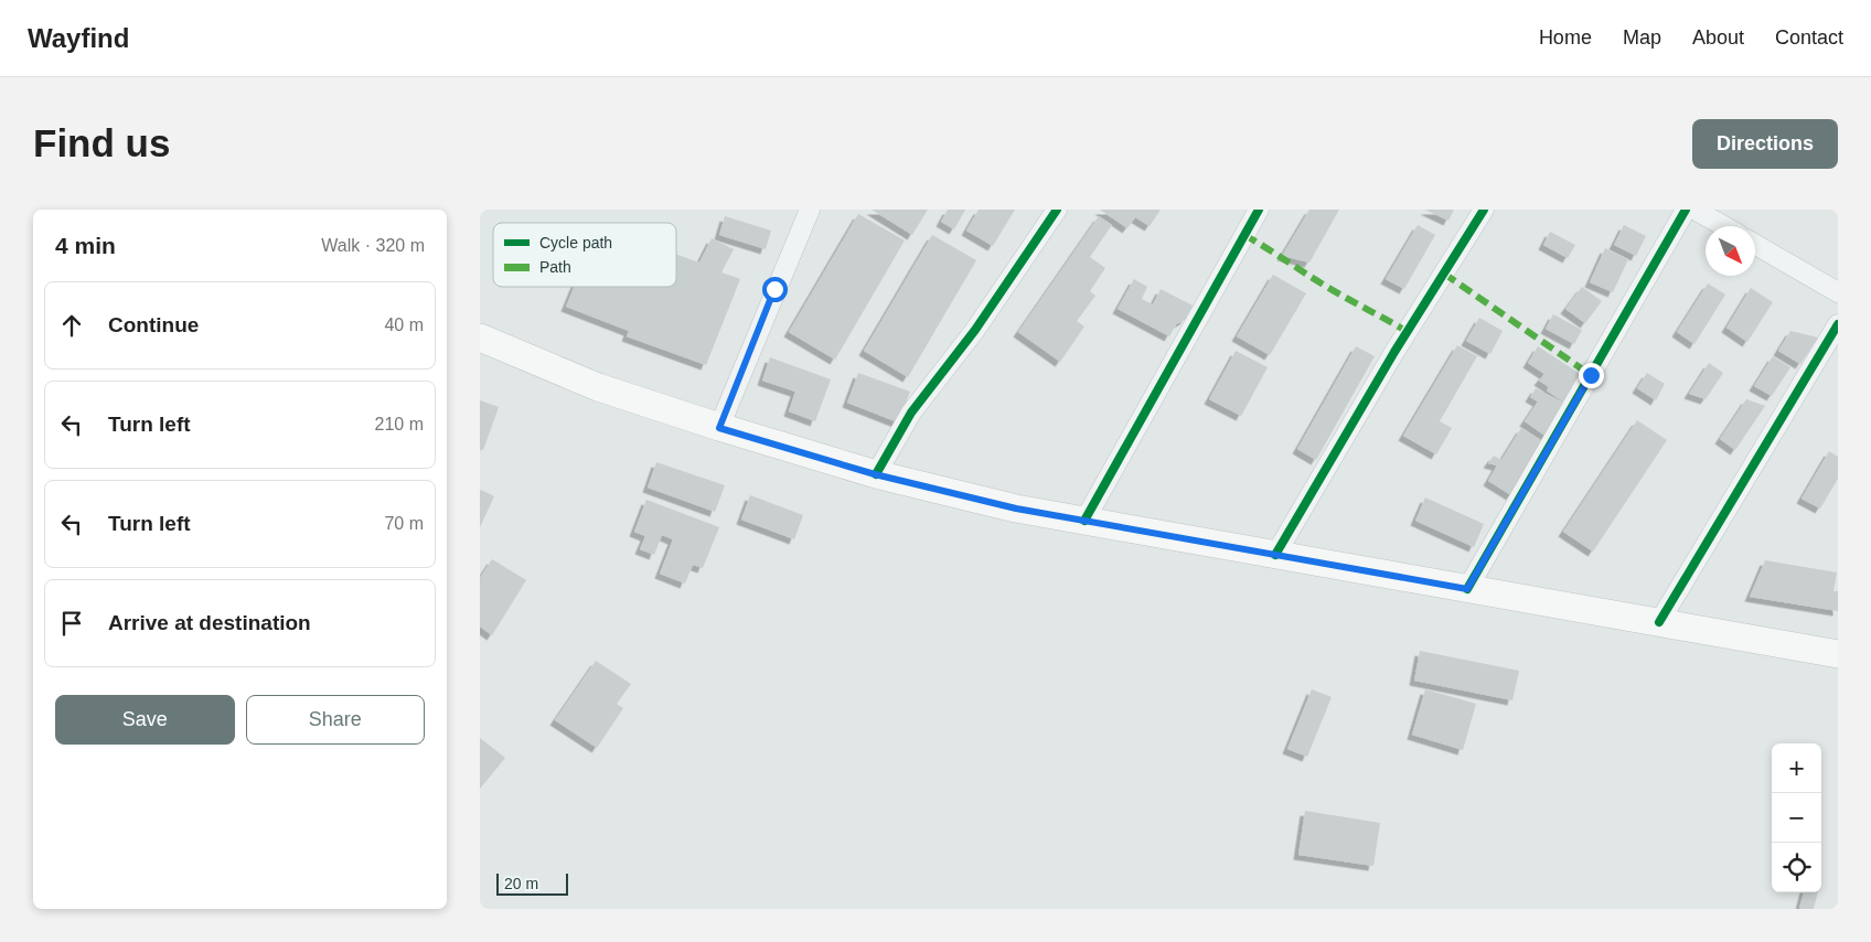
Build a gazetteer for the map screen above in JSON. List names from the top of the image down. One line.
{"legend":["Cycle path","Path"],"scale_bar":"20 m","north":"bottom right","page":{"header":"Wayfind","nav":["Home","Map","About","Contact"],"buttons":["Directions",["Save","Share"]],"title":"Find us","heading":["4 min","Walk · 320 m"],"list":[["Continue","40 m"],["Turn left","210 m"],["Turn left","70 m"],"Arrive at destination"],"map_buttons":["+","−"],"scale":"20 m"}}
